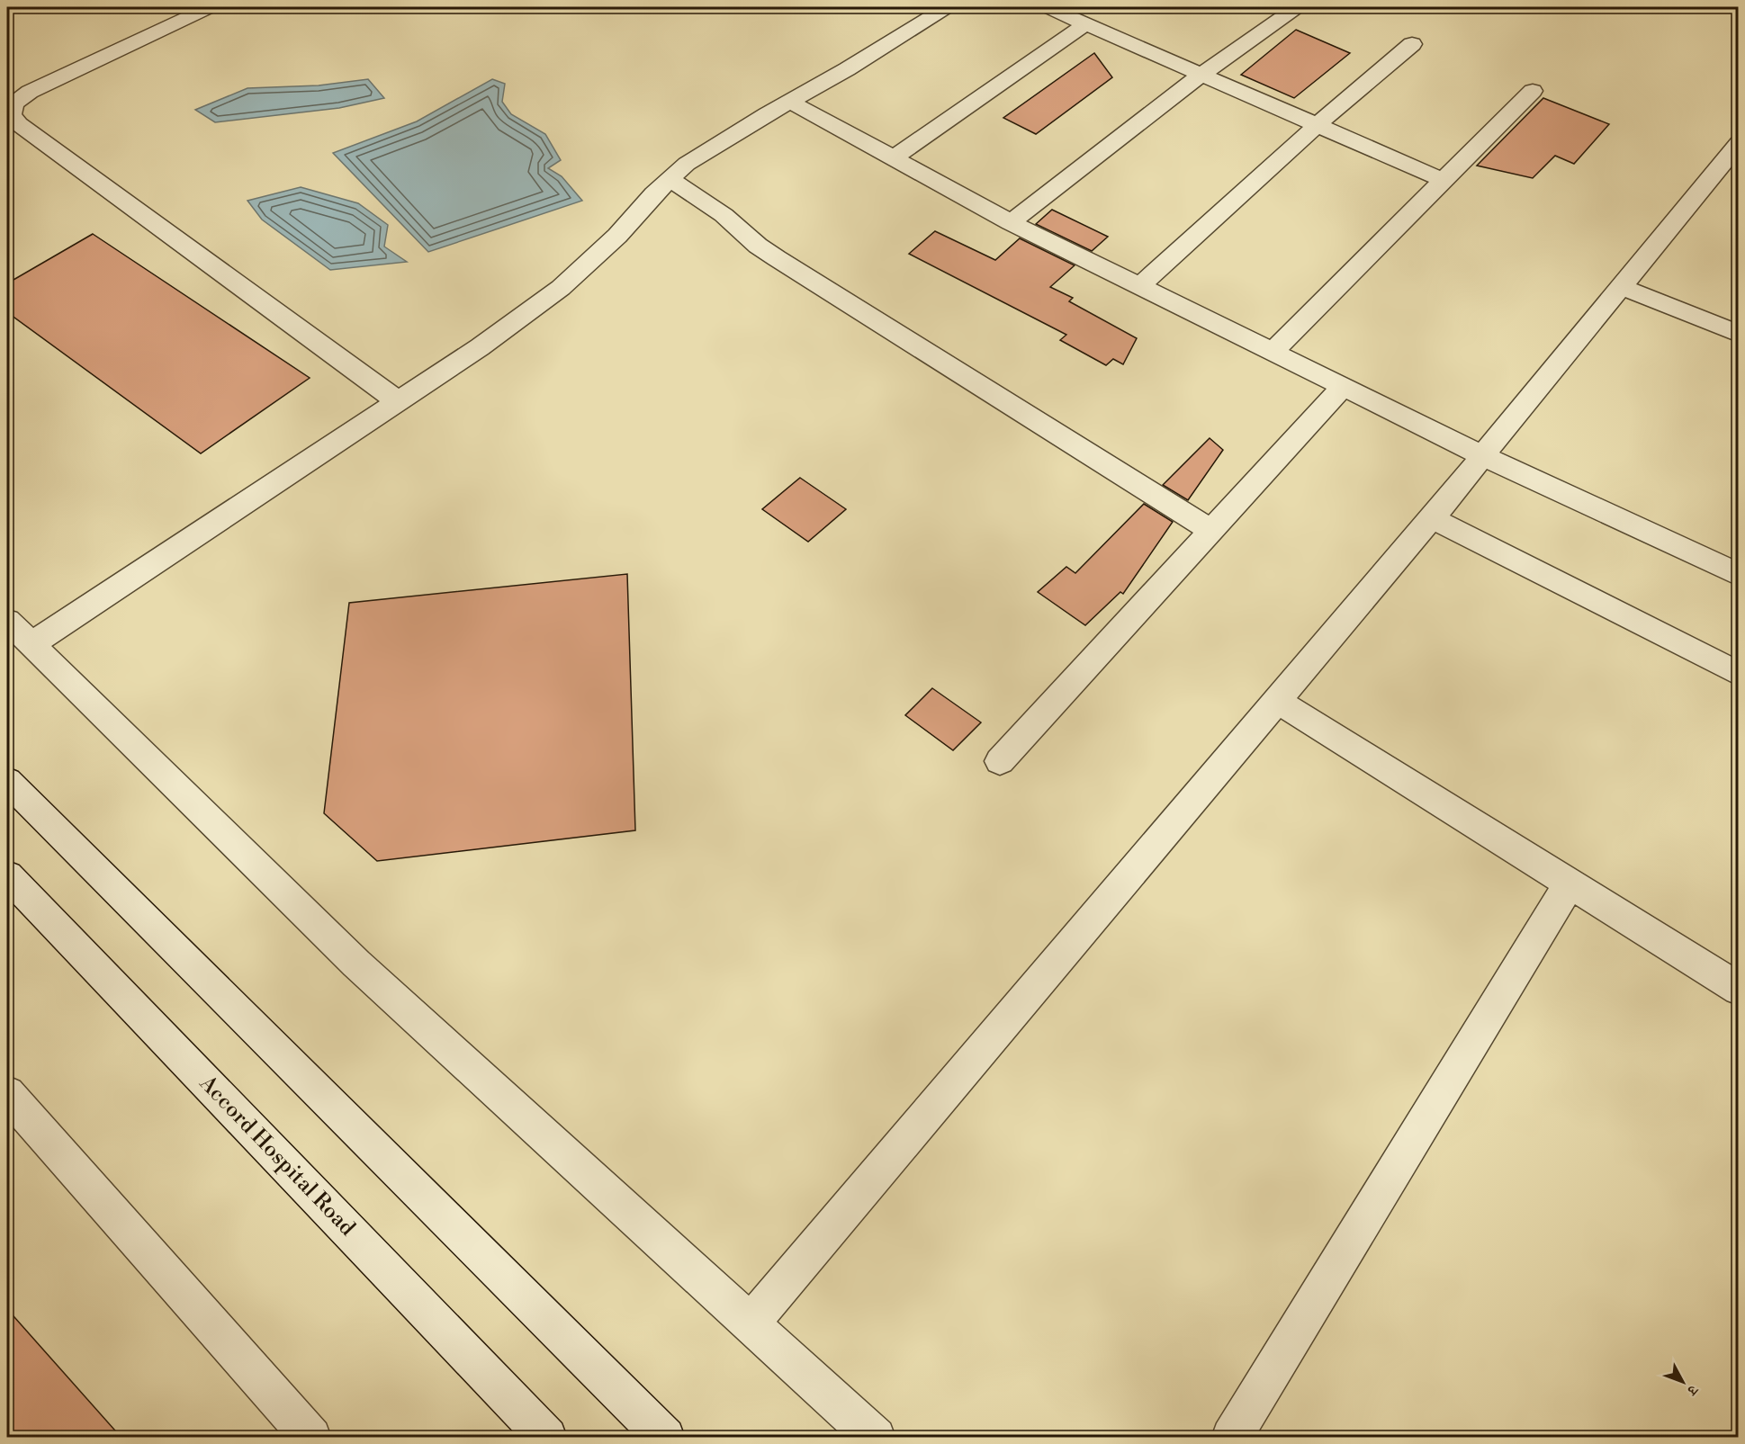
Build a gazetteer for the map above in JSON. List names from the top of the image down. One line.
{"streets":{"street":["Accord Hospital Road"]},"north":"bottom right"}
